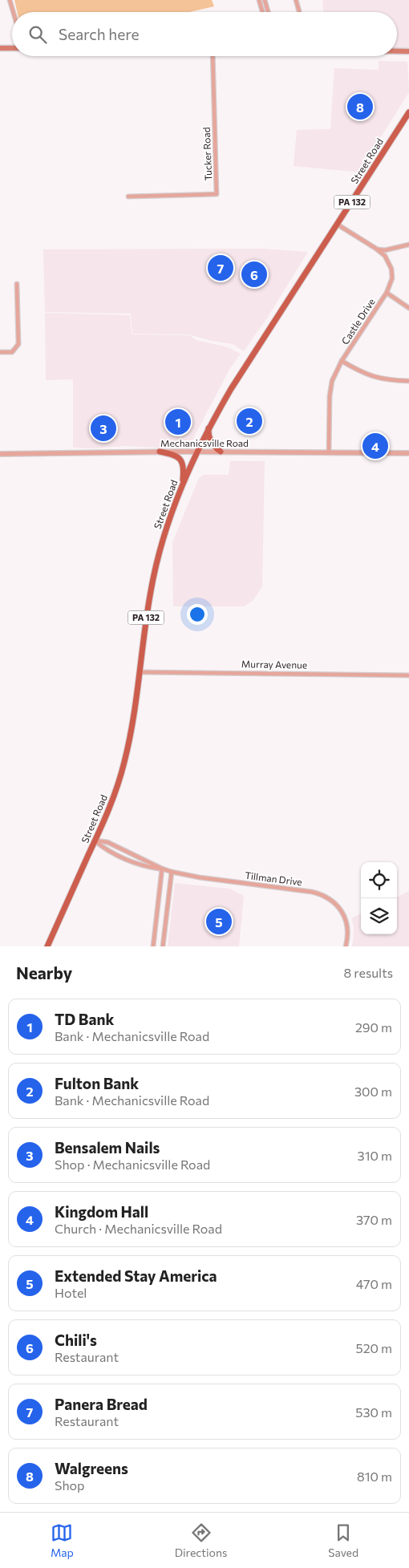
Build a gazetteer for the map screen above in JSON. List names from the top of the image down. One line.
{"streets":{"main road":["Street Road","PA 132"],"street":["Tucker Road","Castle Drive","Mechanicsville Road","Murray Avenue","Tillman Drive"]},"crossings":[["Street Road","Castle Drive"],["Street Road","Mechanicsville Road"],["Street Road","Murray Avenue"],["Street Road","Tillman Drive"],["Castle Drive","Mechanicsville Road"]],"page":{"search":"Search here","pins":["8","7","6","2","1","3","4","5"],"heading":["Nearby","8 results"],"list":[{"mark":"1","name":"TD Bank","note":"Bank · Mechanicsville Road","value":"290 m"},{"mark":"2","name":"Fulton Bank","note":"Bank · Mechanicsville Road","value":"300 m"},{"mark":"3","name":"Bensalem Nails","note":"Shop · Mechanicsville Road","value":"310 m"},{"mark":"4","name":"Kingdom Hall","note":"Church · Mechanicsville Road","value":"370 m"},{"mark":"5","name":"Extended Stay America","note":"Hotel","value":"470 m"},{"mark":"6","name":"Chili's","note":"Restaurant","value":"520 m"},{"mark":"7","name":"Panera Bread","note":"Restaurant","value":"530 m"},{"mark":"8","name":"Walgreens","note":"Shop","value":"810 m"}],"nav":["Map","Directions","Saved"]}}
